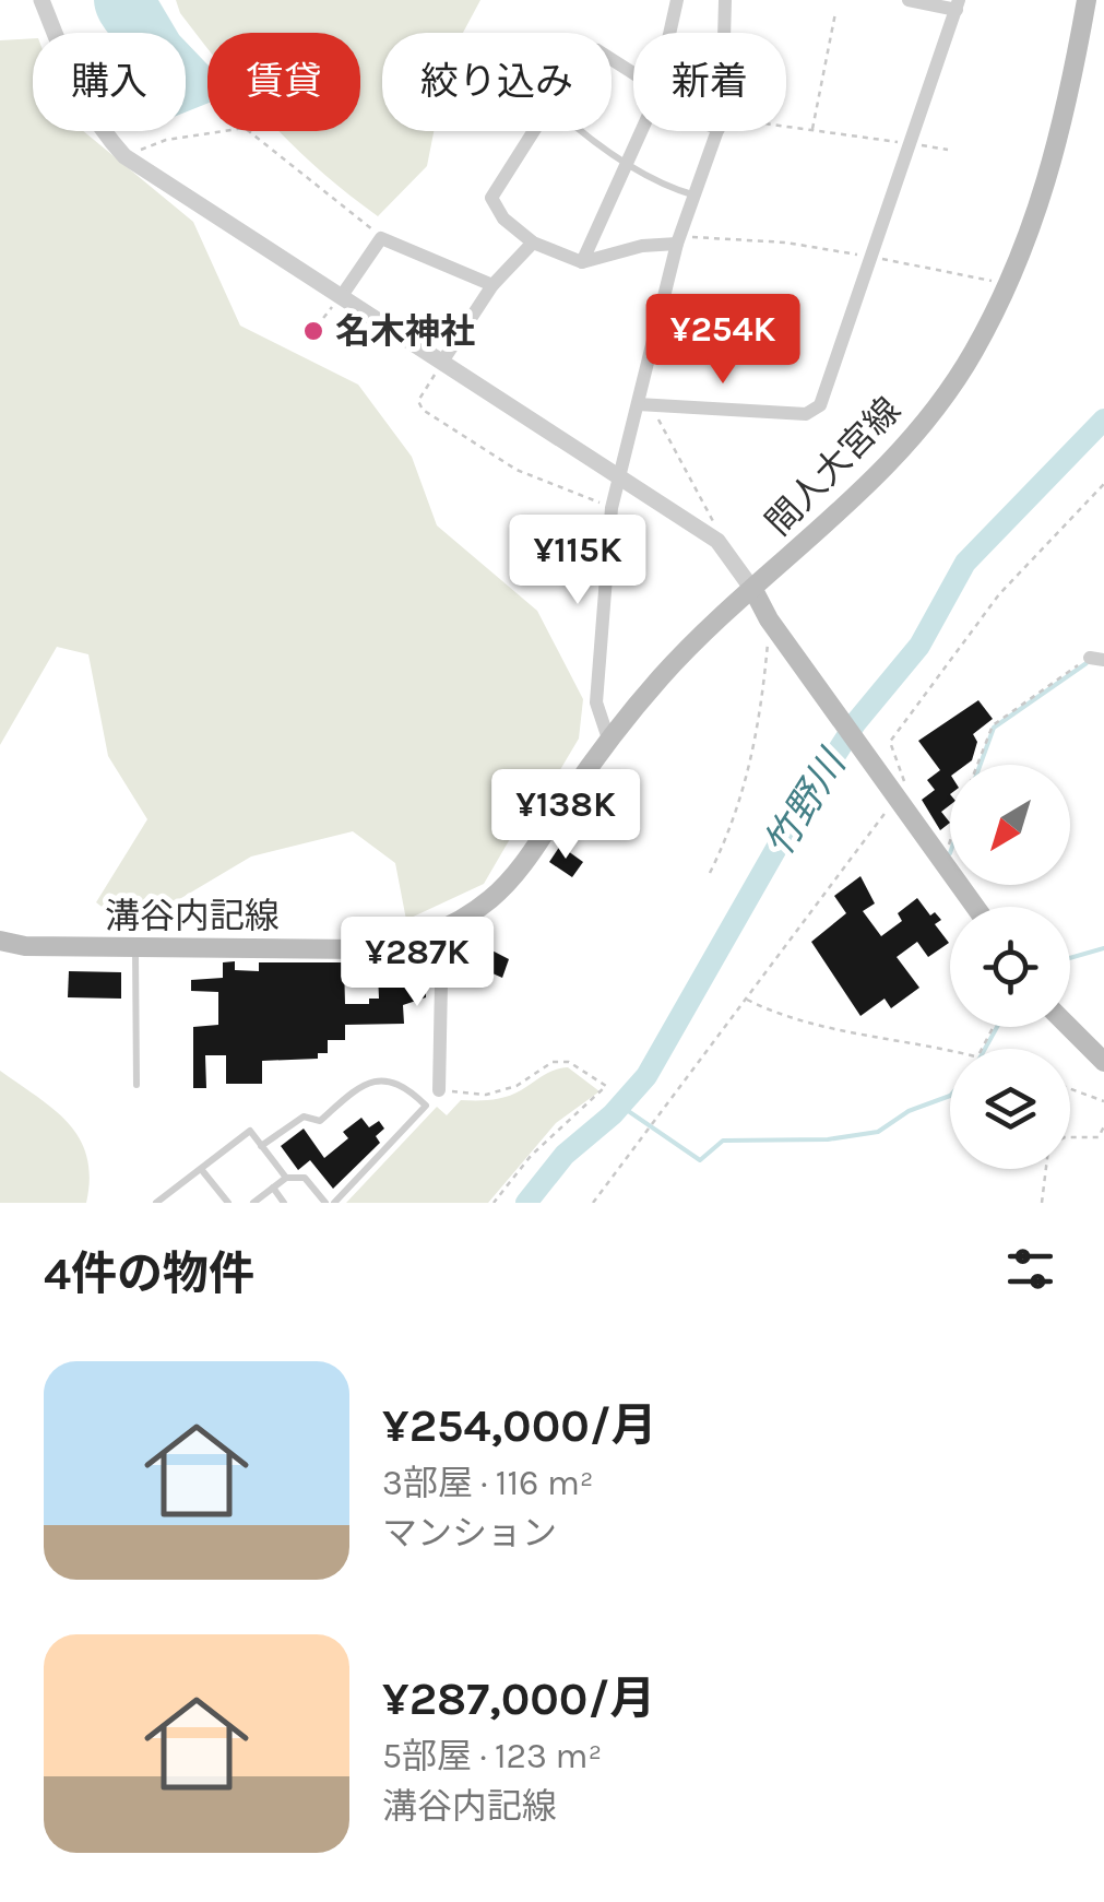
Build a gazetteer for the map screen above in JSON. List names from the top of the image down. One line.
{"streets":{"main road":["間人大宮線","溝谷内記線"]},"crossings":[["間人大宮線","溝谷内記線"]],"water":["竹野川"],"places":["名木神社"],"north":"bottom left","page":{"chip":["購入","賃貸","絞り込み","新着"],"price":["¥254K","¥115K","¥138K","¥287K"],"heading":"4件の物件","list":[{"name":"¥254,000/月","note":"3部屋 · 116 m² · マンション"},{"name":"¥287,000/月","note":"5部屋 · 123 m² · 溝谷内記線"}]}}
